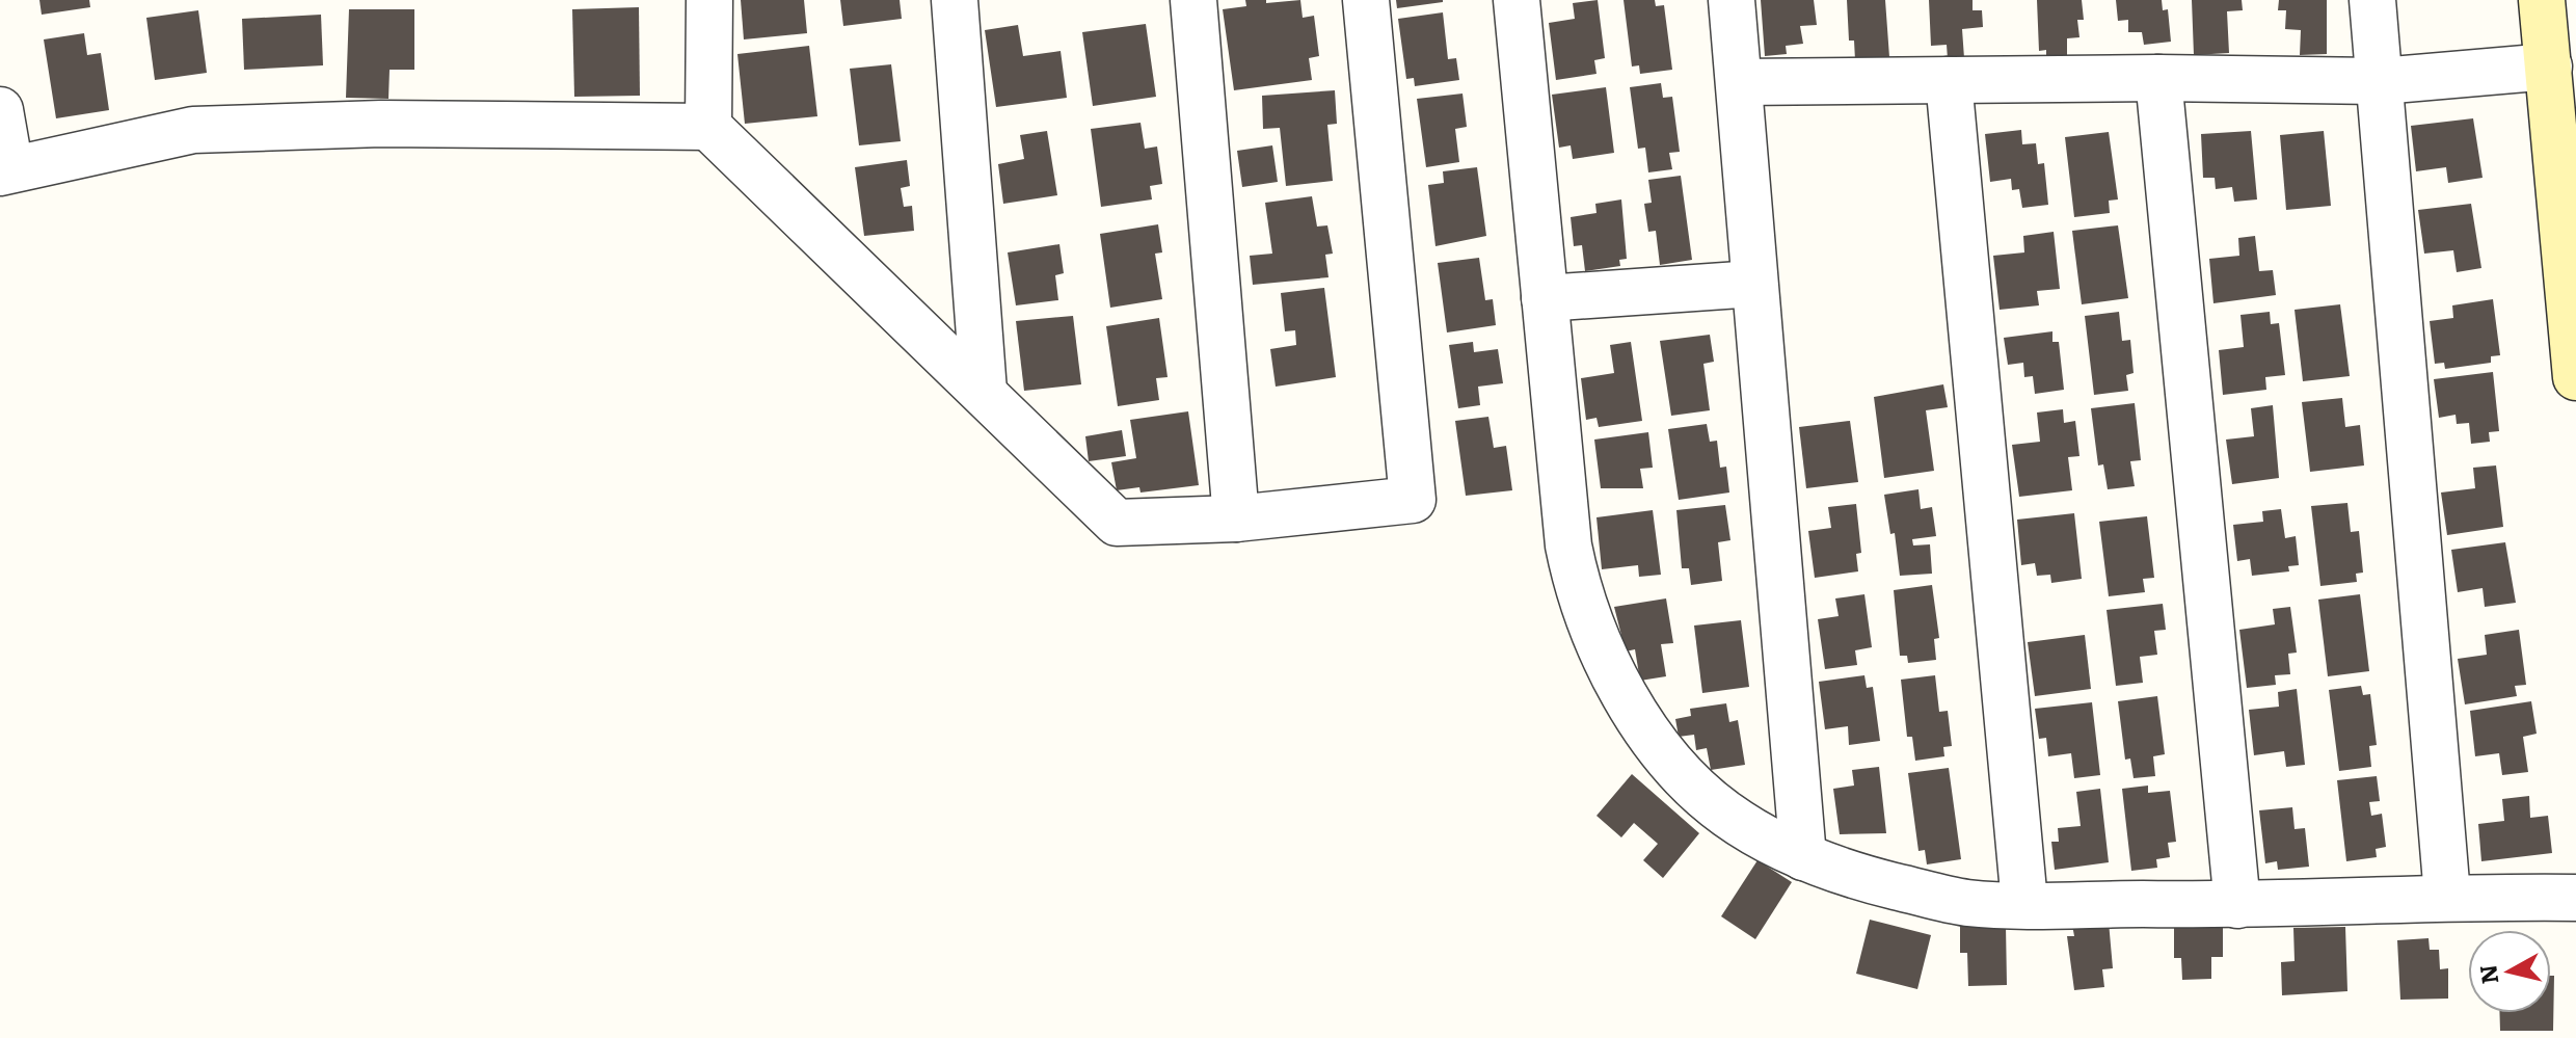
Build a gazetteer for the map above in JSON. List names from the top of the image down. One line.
{"north":"left"}
